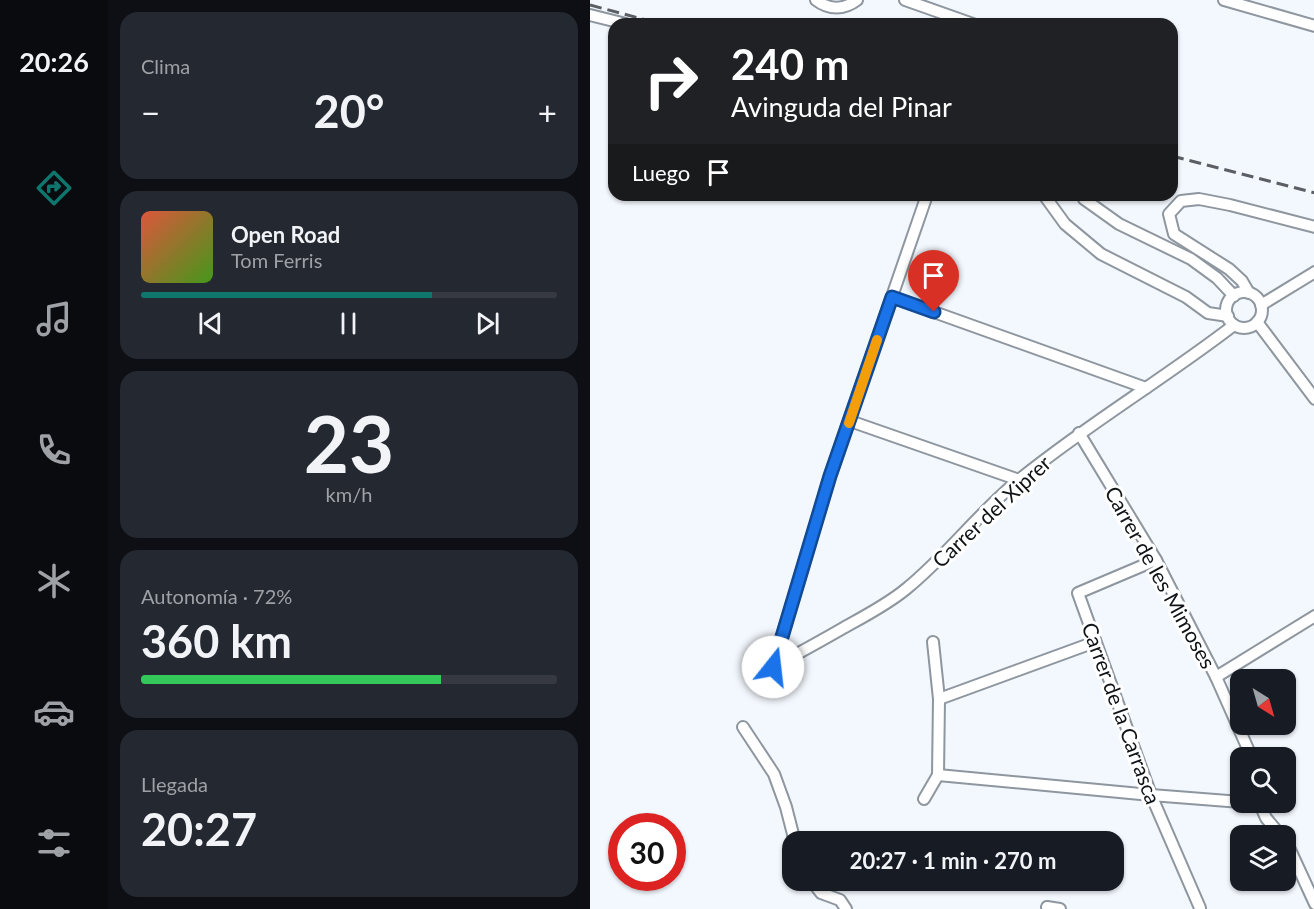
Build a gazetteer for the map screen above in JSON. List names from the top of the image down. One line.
{"streets":{"street":["Carrer del Xiprer","Carrer de les Mimoses","Carrer de la Carrasca"]},"crossings":[["Carrer del Xiprer","Carrer de les Mimoses"],["Carrer de les Mimoses","Carrer de la Carrasca"]],"north":"bottom right","page":{"tabs":"20:26","tile":["Clima",["23","km/h"],["Autonomía · 72%","360 km"],["Llegada","20:27"]],"turn":["240 m","Avinguda del Pinar"],"heat":["−","20°","+"],"then":"Luego","song":["Open Road","Tom Ferris"],"limit":"30","trip":"20:27 · 1 min · 270 m"}}
